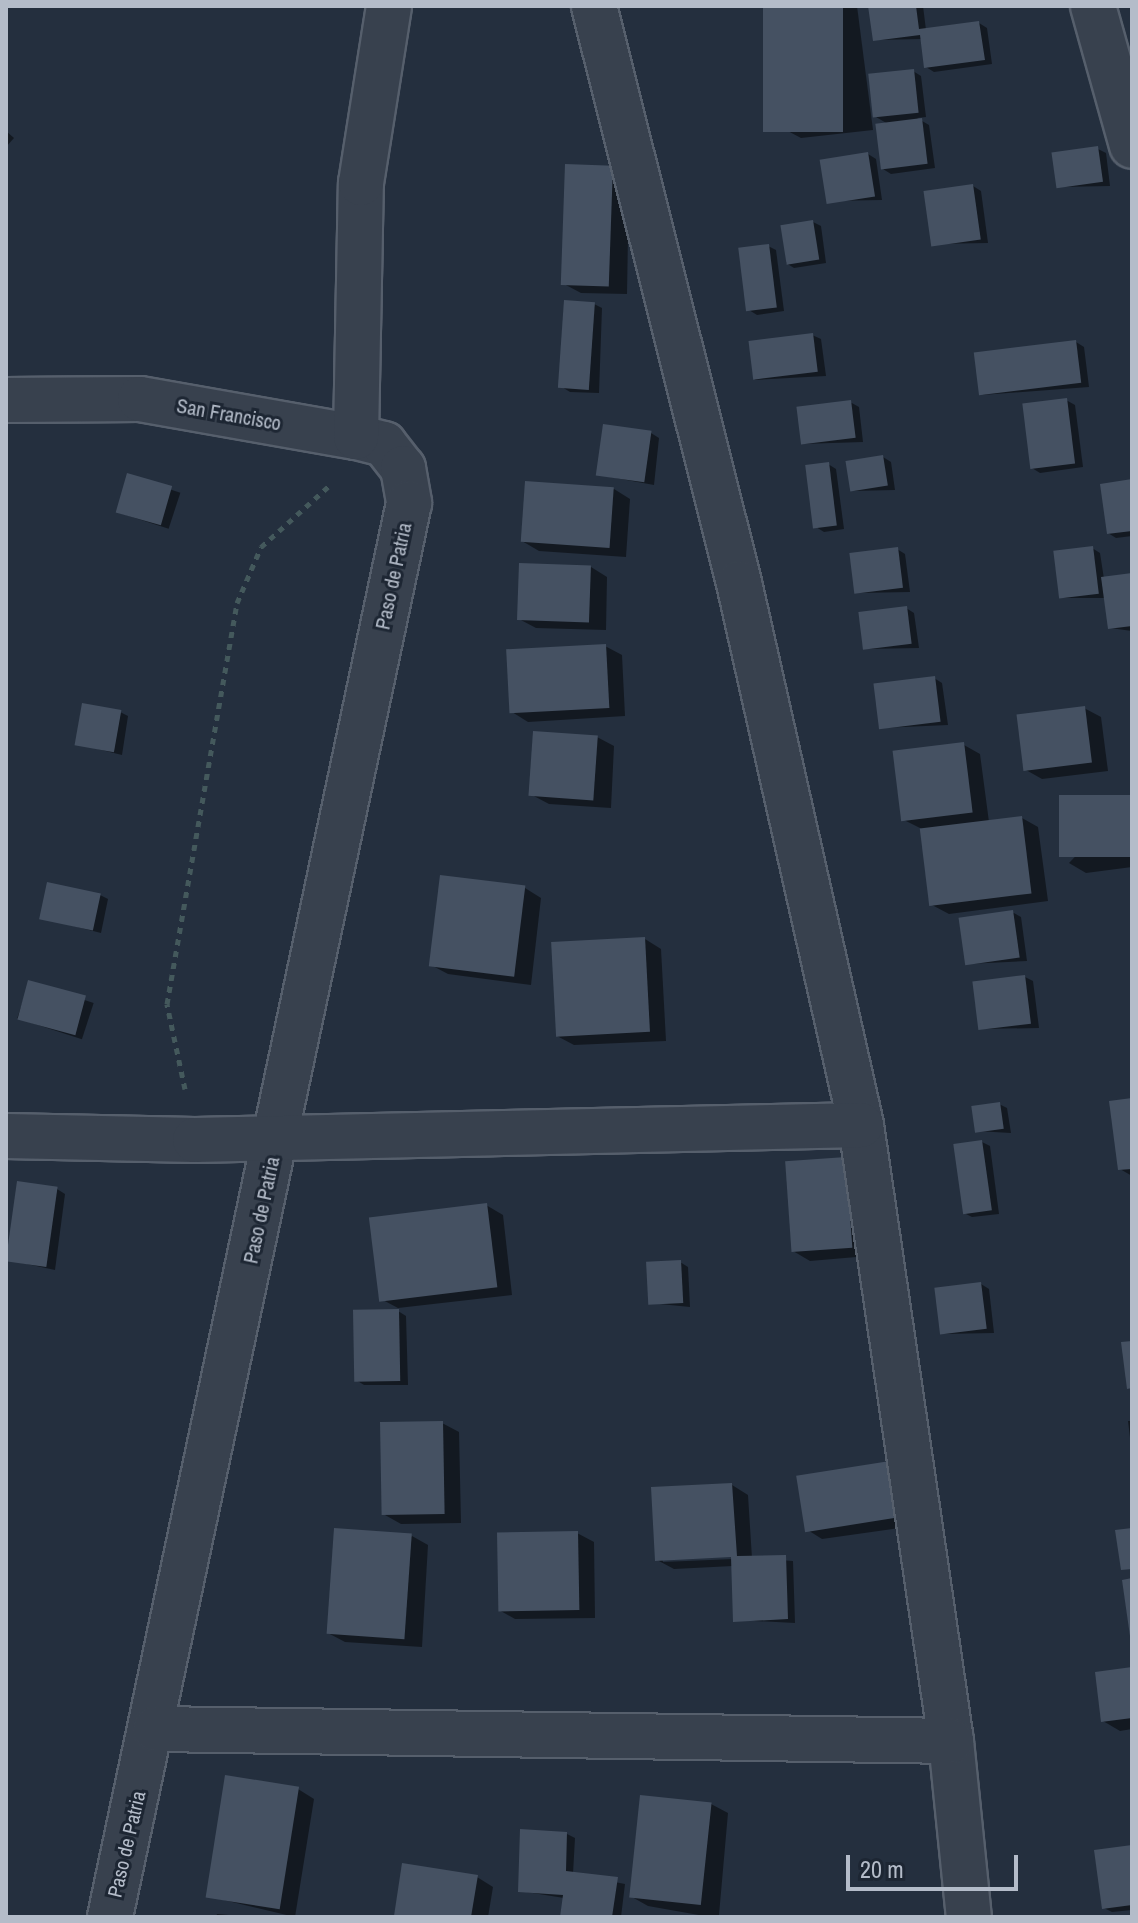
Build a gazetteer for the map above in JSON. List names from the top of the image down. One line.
{"streets":{"street":["San Francisco","Paso de Patria"]},"crossings":[["San Francisco","Paso de Patria"]],"scale_bar":"20 m"}
